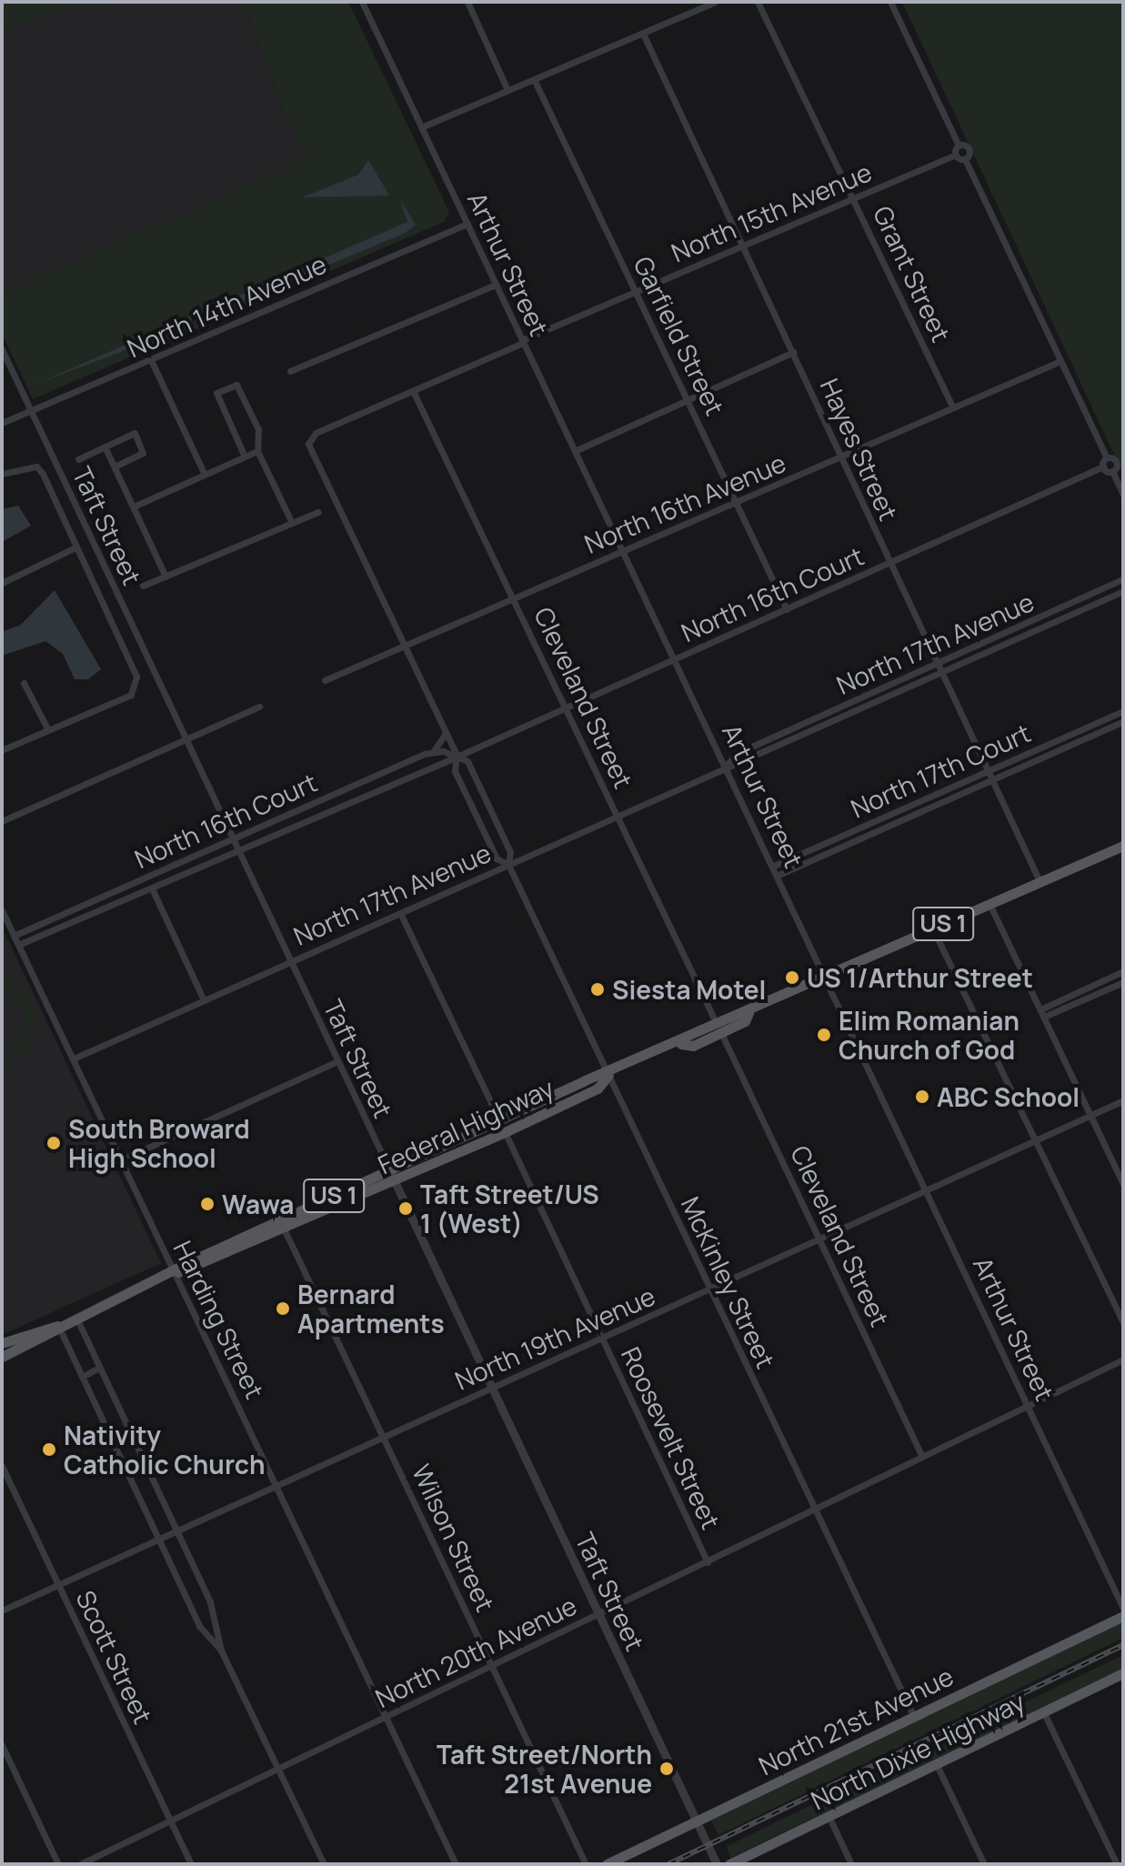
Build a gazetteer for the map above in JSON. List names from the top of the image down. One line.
{"streets":{"main road":["US 1","Federal Highway","North 21st Avenue","North Dixie Highway"],"street":["North 15th Avenue","Arthur Street","Grant Street","North 14th Avenue","Garfield Street","Hayes Street","North 16th Avenue","Taft Street","North 16th Court","North 17th Avenue","Cleveland Street","North 17th Court","McKinley Street","Harding Street","North 19th Avenue","Roosevelt Street","Wilson Street","North 20th Avenue","Scott Street"]},"crossings":[["North 15th Avenue","Arthur Street"],["North 15th Avenue","Grant Street"],["North 15th Avenue","Garfield Street"],["North 15th Avenue","Hayes Street"],["North 15th Avenue","Cleveland Street"],["North 15th Avenue","McKinley Street"],["Arthur Street","North 14th Avenue"],["Arthur Street","North 16th Avenue"],["Arthur Street","North 16th Court"],["Arthur Street","North 17th Avenue"],["Arthur Street","North 17th Court"],["Arthur Street","US 1"],["Arthur Street","North 19th Avenue"],["Arthur Street","North 20th Avenue"],["Grant Street","North 16th Avenue"],["North 14th Avenue","Taft Street"],["Garfield Street","North 16th Avenue"],["Garfield Street","North 16th Court"],["Hayes Street","North 16th Avenue"],["Hayes Street","North 16th Court"],["Hayes Street","North 17th Avenue"],["Hayes Street","North 17th Court"],["Hayes Street","US 1"],["North 16th Avenue","Cleveland Street"],["North 16th Avenue","McKinley Street"],["Taft Street","North 16th Court"],["Taft Street","North 17th Avenue"],["Taft Street","Federal Highway"],["Taft Street","North 19th Avenue"],["Taft Street","North 20th Avenue"],["Taft Street","North 21st Avenue"],["North 16th Court","Cleveland Street"],["North 16th Court","McKinley Street"],["North 16th Court","Harding Street"],["North 17th Avenue","Cleveland Street"],["North 17th Avenue","McKinley Street"],["North 17th Avenue","Harding Street"],["Cleveland Street","Federal Highway"],["Cleveland Street","North 19th Avenue"],["Cleveland Street","North 20th Avenue"],["US 1","Federal Highway"],["Federal Highway","McKinley Street"],["Federal Highway","Harding Street"],["Federal Highway","Roosevelt Street"],["Federal Highway","Wilson Street"],["McKinley Street","North 19th Avenue"],["McKinley Street","North 20th Avenue"],["McKinley Street","North 21st Avenue"],["Harding Street","North 19th Avenue"],["Harding Street","North 20th Avenue"],["North 19th Avenue","Roosevelt Street"],["North 19th Avenue","Wilson Street"],["North 19th Avenue","Scott Street"],["Roosevelt Street","North 20th Avenue"],["Wilson Street","North 20th Avenue"],["North 20th Avenue","Scott Street"]],"places":["US 1/Arthur Street","Siesta Motel","Elim Romanian Church of God","ABC School","South Broward High School","Wawa","Taft Street/US 1 (West)","Bernard Apartments","Nativity Catholic Church","Taft Street/North 21st Avenue"]}
